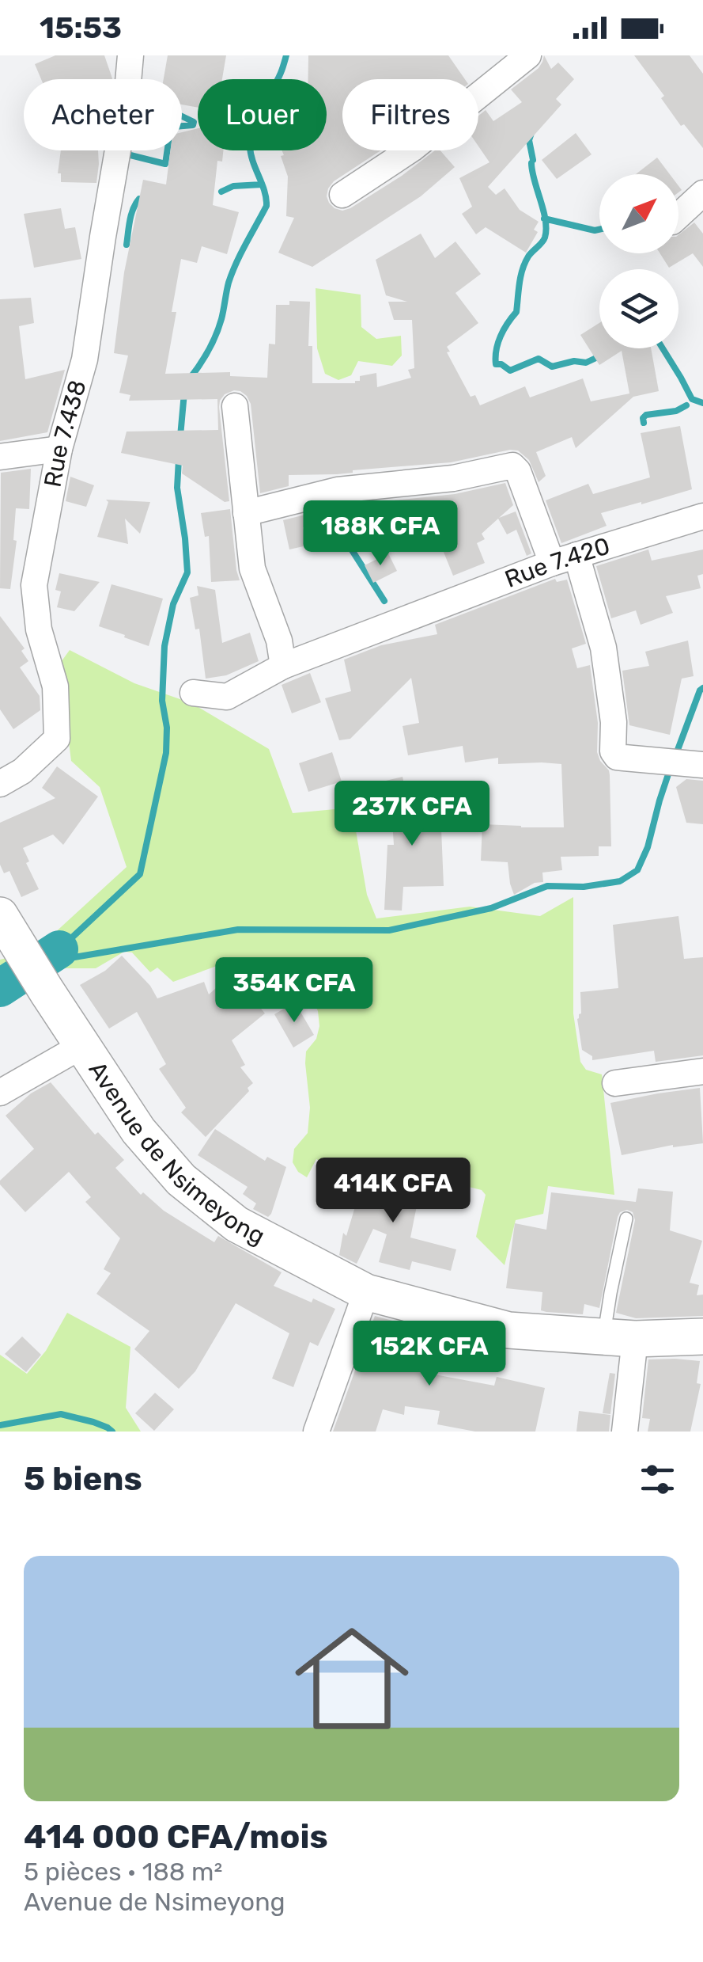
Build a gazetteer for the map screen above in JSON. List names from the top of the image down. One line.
{"streets":{"main road":["Avenue de Nsimeyong"],"street":["Rue 7.438","Rue 7.420"]},"north":"top right","page":{"status":"15:53","chip":["Acheter","Louer","Filtres"],"price":["188K CFA","237K CFA","354K CFA","414K CFA","152K CFA"],"heading":"5 biens","list":[{"name":"414 000 CFA/mois","note":"5 pièces · 188 m² · Avenue de Nsimeyong"}]}}
